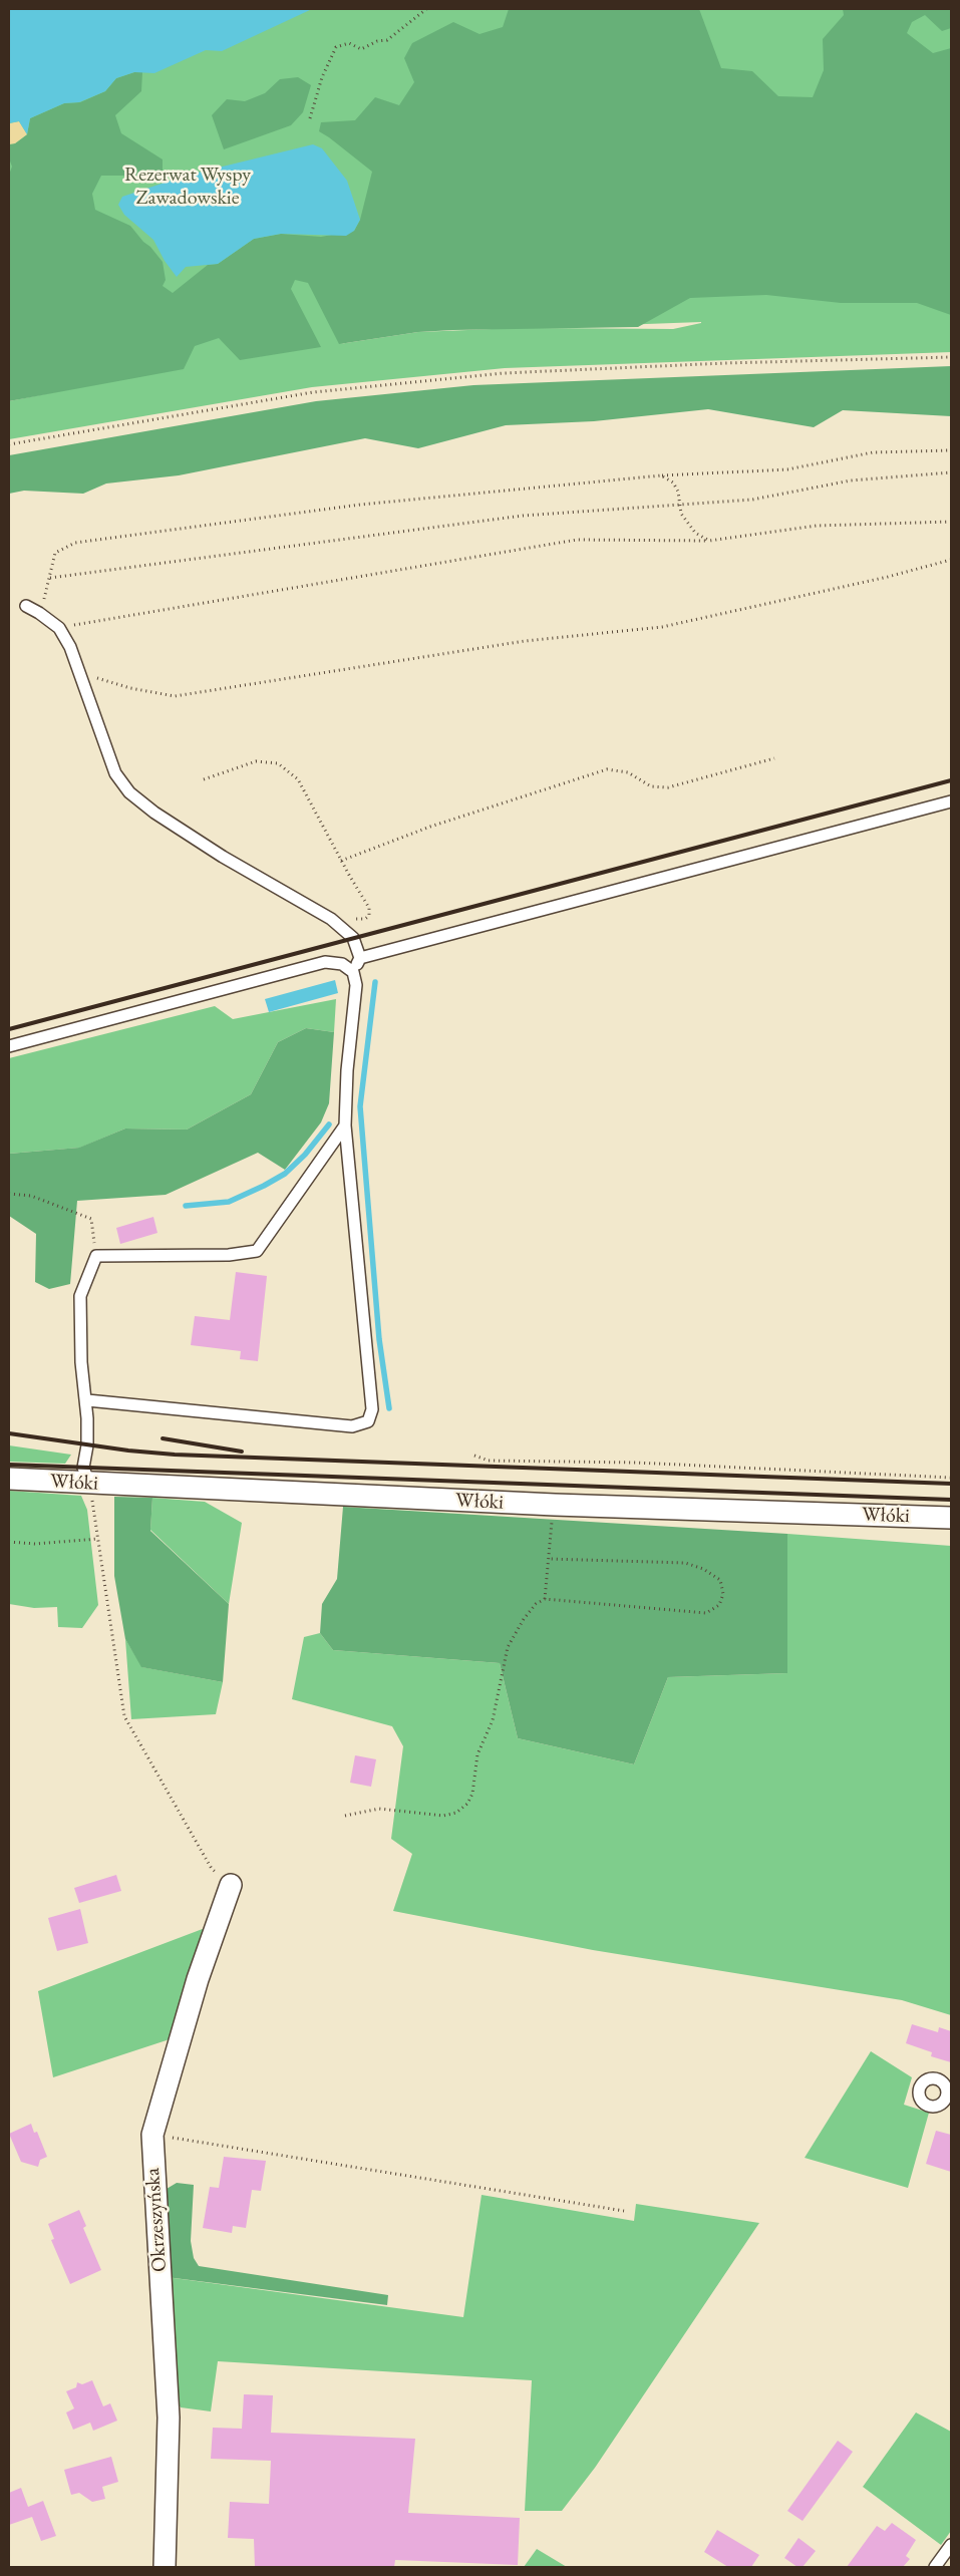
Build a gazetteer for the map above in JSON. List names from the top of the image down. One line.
{"streets":{"street":["Włóki","Okrzeszyńska"]},"parks":["Rezerwat Wyspy Zawadowskie"]}
